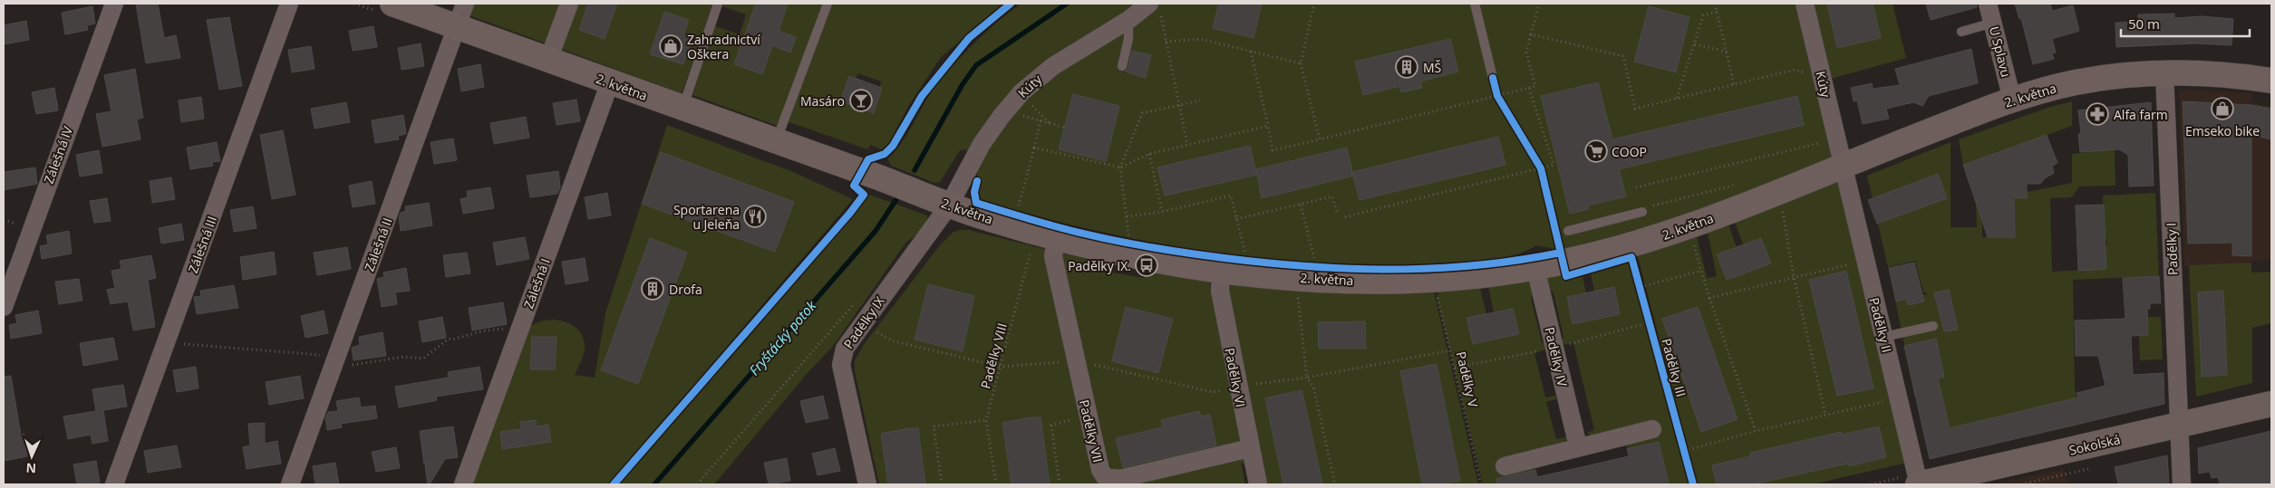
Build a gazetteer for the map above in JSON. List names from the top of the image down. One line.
{"streets":{"main road":["Sokolská"],"street":["U Splavu","Kúty","2. května","Zálešná IV","Zálešná III","Zálešná II","Padělky I","Zálešná I","Padělky IX","Padělky II","Padělky IV","Padělky VI","Padělky VII"],"path":["Padělky VIII","Padělky V"],"cycle path":["Padělky III"]},"crossings":[["U Splavu","2. května"],["Kúty","2. května"],["Kúty","Padělky IX"],["Kúty","Padělky II"],["2. května","Zálešná II"],["2. května","Padělky I"],["2. května","Zálešná I"],["2. května","Padělky IX"],["2. května","Padělky II"],["2. května","Padělky VIII"],["2. května","Padělky IV"],["2. května","Padělky VI"],["2. května","Padělky V"],["2. května","Padělky VII"],["Padělky I","Sokolská"],["Padělky II","Sokolská"],["Padělky VIII","Padělky VII"],["Padělky VI","Padělky VII"]],"water":["Fryštácký potok"],"places":{"shop":["Zahradnictví Oškera","Emseko bike"],"building":["MŠ","Drofa"],"bar":["Masáro"],"pharmacy":["Alfa farm"],"supermarket":["COOP"],"restaurant":["Sportarena u Jeleňa"],"bus stop":["Padělky IX."]},"scale_bar":"50 m","north":"bottom"}
